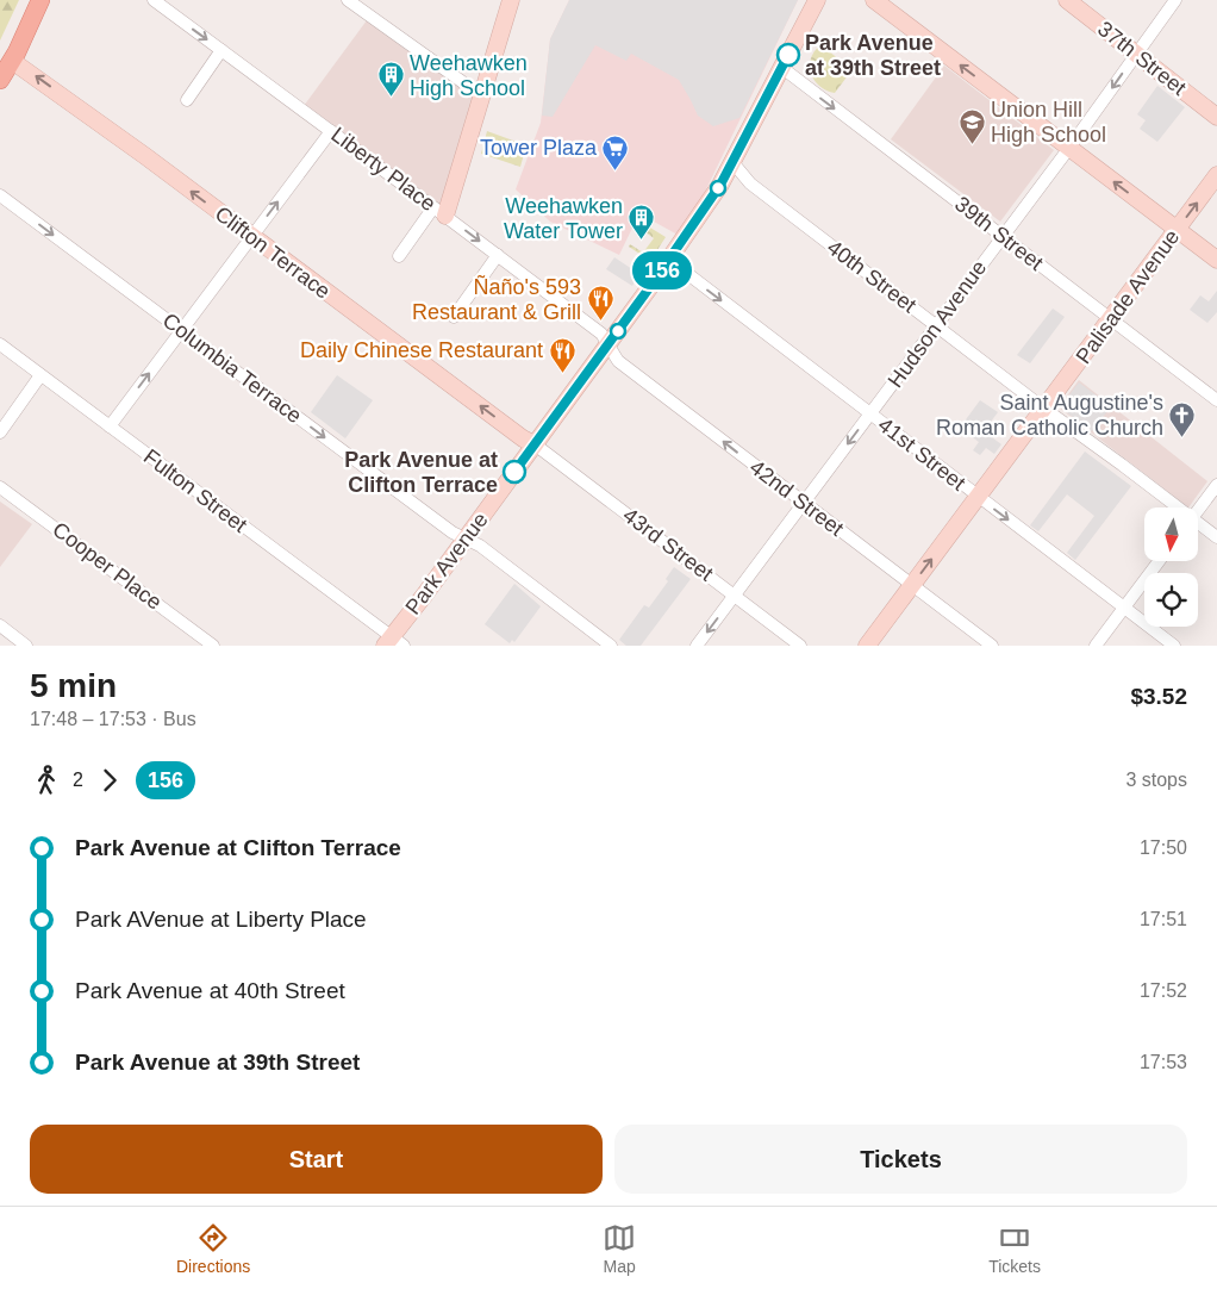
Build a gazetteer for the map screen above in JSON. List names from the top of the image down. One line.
{"streets":{"street":["37th Street","Liberty Place","39th Street","Clifton Terrace","40th Street","Palisade Avenue","Hudson Avenue","Columbia Terrace","41st Street","Fulton Street","42nd Street","43rd Street","Park Avenue","Cooper Place"]},"crossings":[["37th Street","Hudson Avenue"],["Liberty Place","42nd Street"],["Liberty Place","Park Avenue"],["39th Street","Palisade Avenue"],["39th Street","Hudson Avenue"],["39th Street","Park Avenue"],["Clifton Terrace","43rd Street"],["Clifton Terrace","Park Avenue"],["40th Street","Palisade Avenue"],["40th Street","Hudson Avenue"],["40th Street","Park Avenue"],["Palisade Avenue","41st Street"],["Palisade Avenue","42nd Street"],["Hudson Avenue","41st Street"],["Hudson Avenue","42nd Street"],["Hudson Avenue","43rd Street"],["Columbia Terrace","Park Avenue"],["41st Street","Park Avenue"],["Fulton Street","Park Avenue"],["42nd Street","Park Avenue"],["43rd Street","Park Avenue"]],"one_way":["39th Street","Clifton Terrace","Hudson Avenue","Columbia Terrace","41st Street","42nd Street"],"places":{"other":["Park Avenue at 39th Street","Park Avenue at Clifton Terrace"],"building":["Weehawken High School","Weehawken Water Tower"],"school or university":["Union Hill High School"],"supermarket":["Tower Plaza"],"restaurant":["Ñaño's 593 Restaurant & Grill","Daily Chinese Restaurant"],"church":["Saint Augustine's Roman Catholic Church"]},"lines":["bus line 156"],"north":"bottom","page":{"on_map":"156","heading":["5 min","17:48 – 17:53 · Bus","$3.52"],"legs":["2","156","3 stops"],"list":[{"name":"Park Avenue at Clifton Terrace","value":"17:50"},{"name":"Park AVenue at Liberty Place","value":"17:51"},{"name":"Park Avenue at 40th Street","value":"17:52"},{"name":"Park Avenue at 39th Street","value":"17:53"}],"buttons":["Start","Tickets"],"tabs":["Directions","Map","Tickets"]}}
